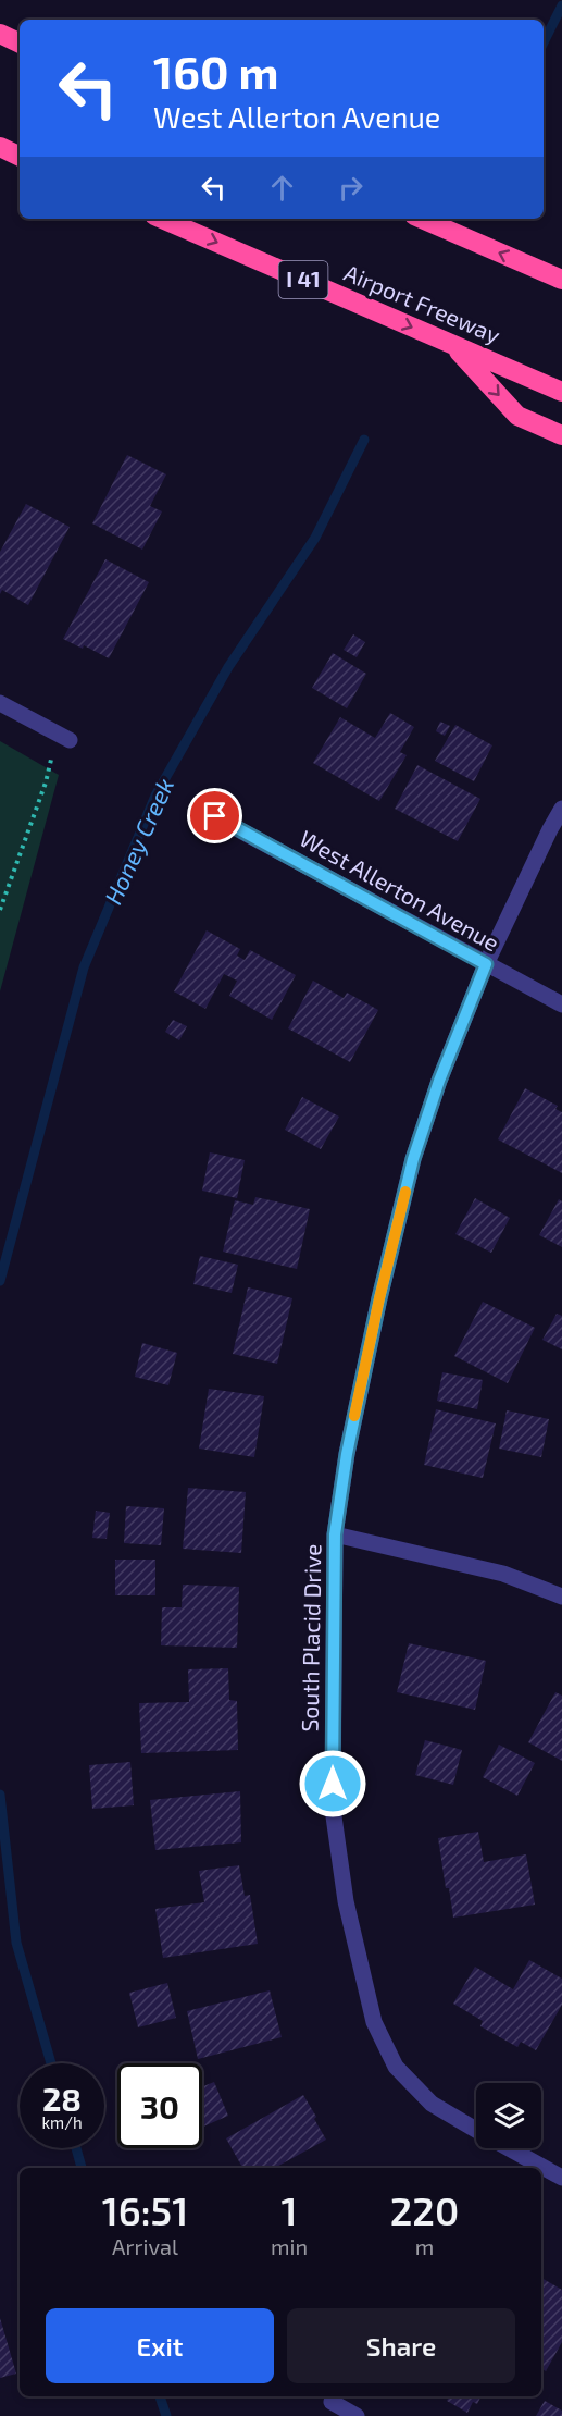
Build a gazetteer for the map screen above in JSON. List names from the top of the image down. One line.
{"streets":{"highway":["I 41","Airport Freeway"],"street":["West Allerton Avenue","South Placid Drive"]},"crossings":[["West Allerton Avenue","South Placid Drive"]],"one_way":["Airport Freeway"],"water":["Honey Creek"],"page":{"turn":["160 m","West Allerton Avenue"],"speed":"28 km/h","limit":"30","eta":["16:51","Arrival","1","min","220","m"],"buttons":["Exit","Share"]}}
